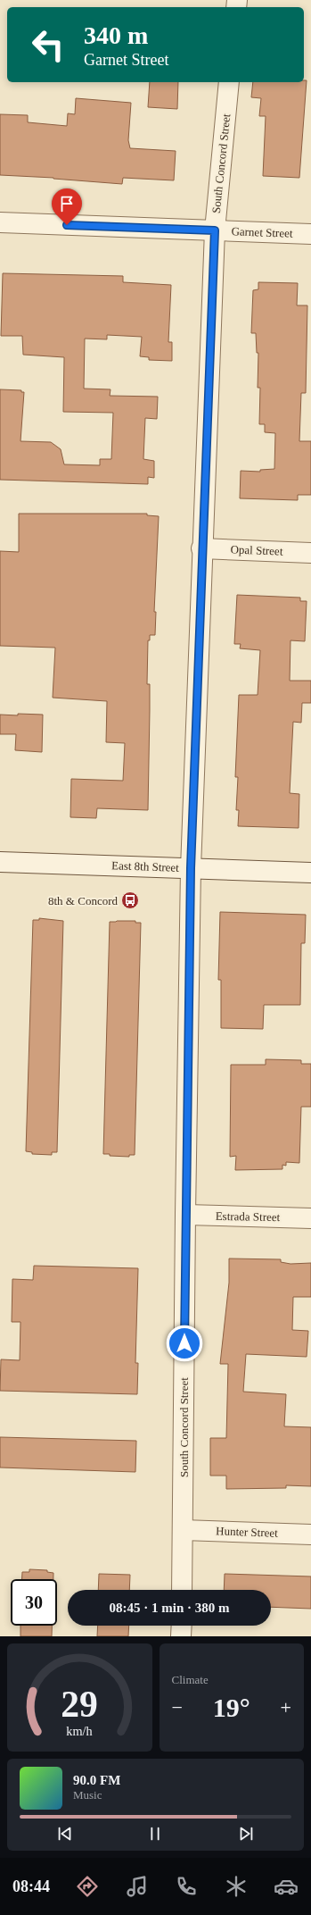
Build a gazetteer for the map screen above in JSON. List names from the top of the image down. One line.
{"streets":{"street":["South Concord Street","Garnet Street","Opal Street","East 8th Street","Estrada Street","Hunter Street"]},"crossings":[["South Concord Street","Garnet Street"],["South Concord Street","Opal Street"],["South Concord Street","East 8th Street"],["South Concord Street","Estrada Street"],["South Concord Street","Hunter Street"]],"places":{"bus stop":["8th & Concord"]},"page":{"turn":["340 m","Garnet Street"],"limit":"30","trip":"08:45 · 1 min · 380 m","tile":"Climate","heat":["−","19°","+"],"song":["90.0 FM","Music"],"tabs":"08:44","gauge":["29","km/h"]}}
